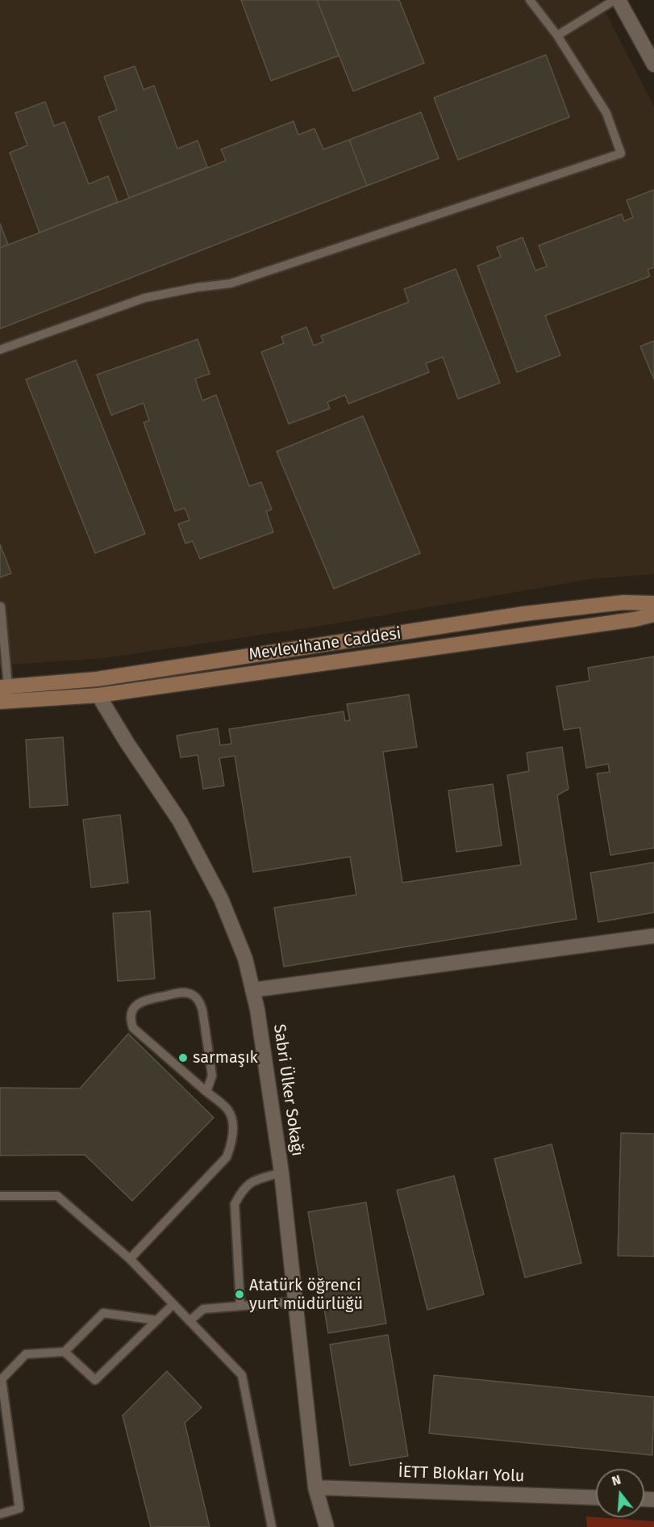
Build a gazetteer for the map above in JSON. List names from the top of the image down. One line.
{"streets":{"street":["Mevlevihane Caddesi","Sabri Ülker Sokağı","İETT Blokları Yolu"]},"crossings":[["Mevlevihane Caddesi","Sabri Ülker Sokağı"],["Sabri Ülker Sokağı","İETT Blokları Yolu"]],"places":["sarmaşık","Atatürk öğrenci yurt müdürlüğü"],"north":"top"}
